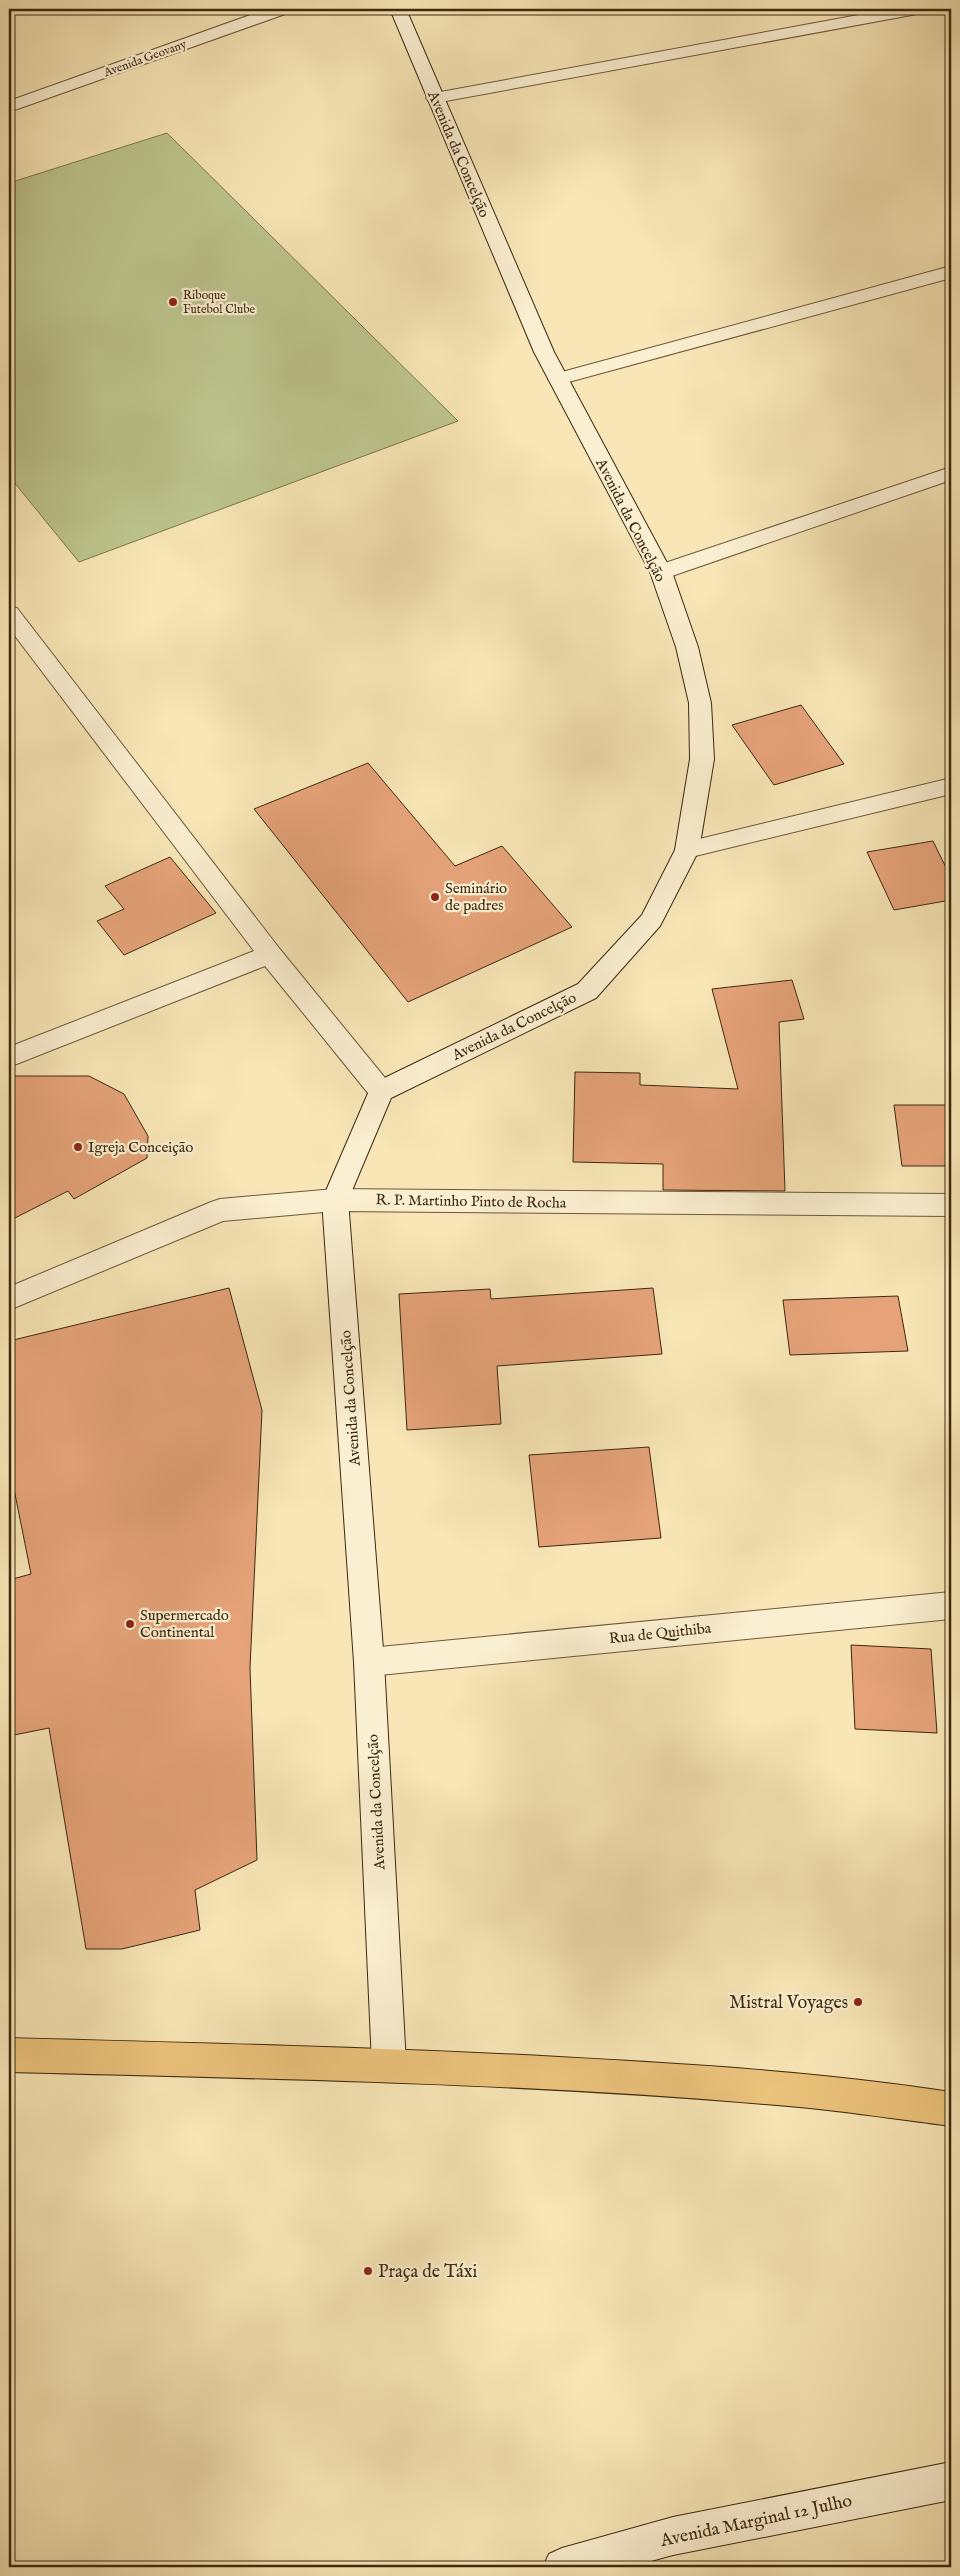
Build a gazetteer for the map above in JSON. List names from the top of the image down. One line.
{"streets":{"street":["Avenida Geovany","Avenida da Concelção","R. P. Martinho Pinto de Rocha","Rua de Quithiba","Avenida Marginal 12 Julho"]},"crossings":[["Avenida da Concelção","R. P. Martinho Pinto de Rocha"],["Avenida da Concelção","Rua de Quithiba"]],"places":["Riboque Futebol Clube","Seminário de padres","Igreja Conceição","Supermercado Continental","Mistral Voyages","Praça de Táxi"]}
